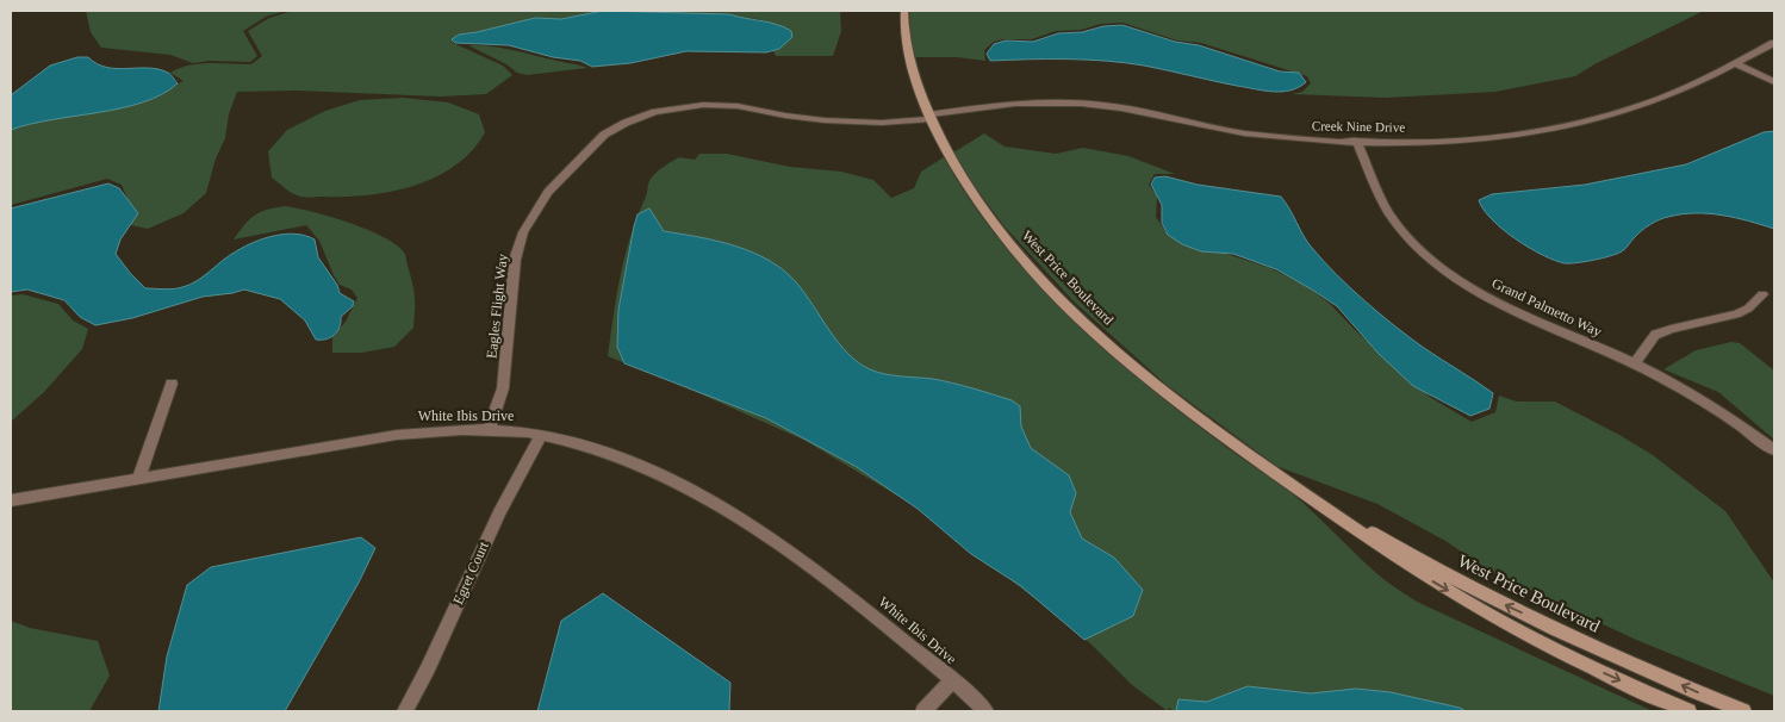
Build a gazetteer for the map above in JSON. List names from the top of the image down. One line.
{"streets":{"street":["Creek Nine Drive","West Price Boulevard","Eagles Flight Way","Grand Palmetto Way","White Ibis Drive","Egret Court"]},"crossings":[["Creek Nine Drive","West Price Boulevard"],["Creek Nine Drive","Eagles Flight Way"],["Creek Nine Drive","Grand Palmetto Way"],["West Price Boulevard","Eagles Flight Way"],["Eagles Flight Way","White Ibis Drive"],["White Ibis Drive","Egret Court"]]}
